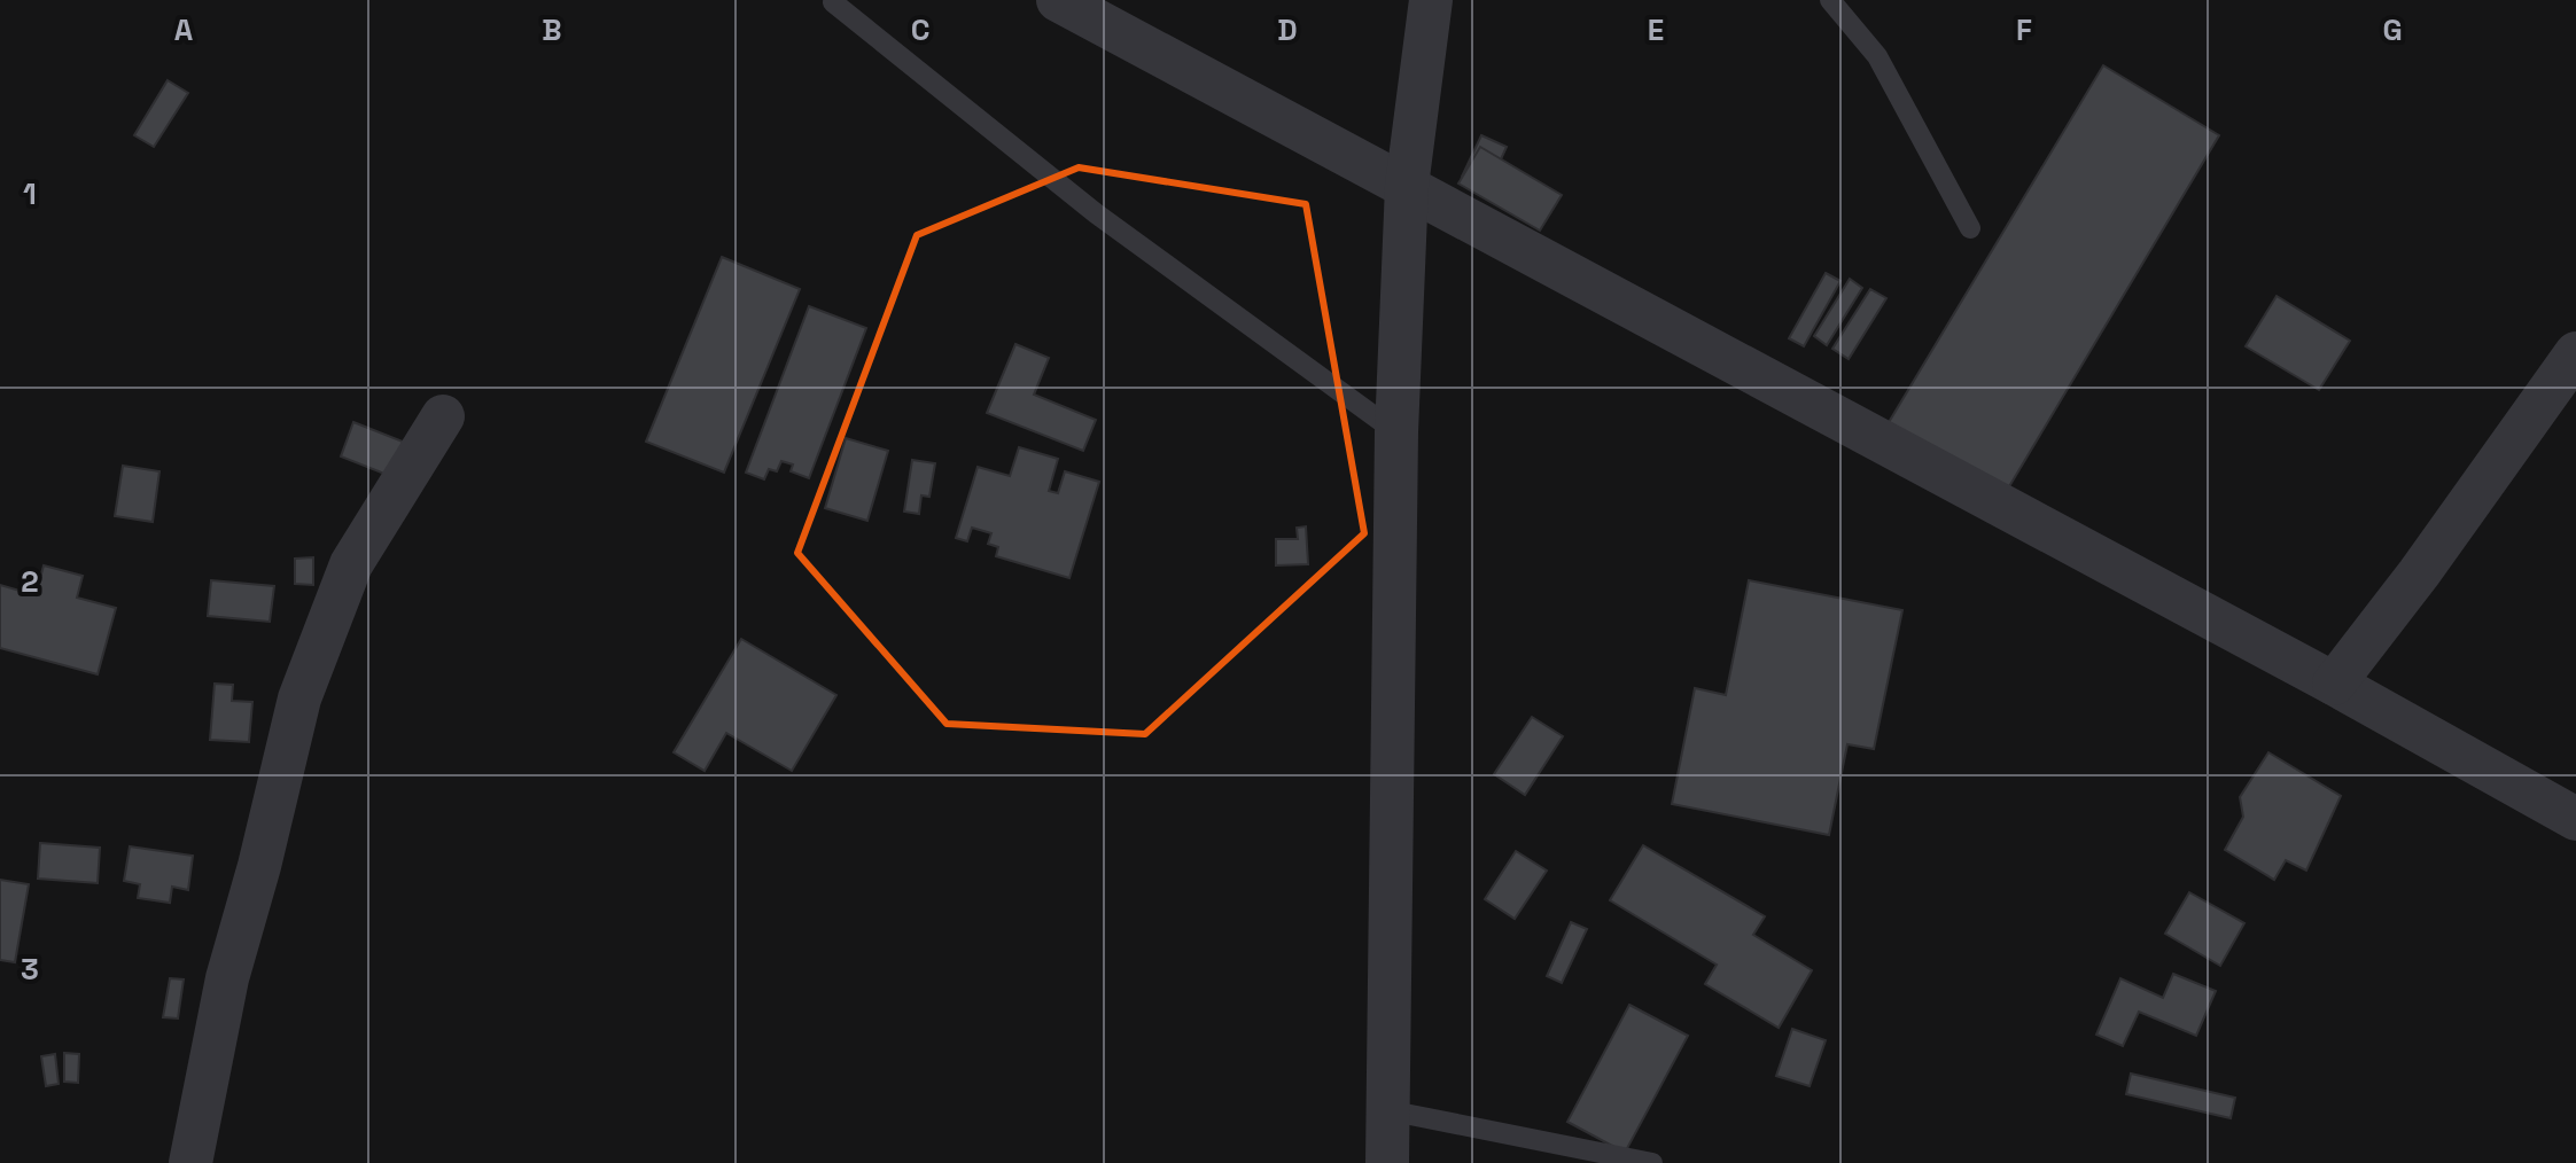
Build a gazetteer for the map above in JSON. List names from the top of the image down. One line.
{"grid":{"columns":["A","B","C","D","E","F","G"],"rows":["1","2","3"]}}
